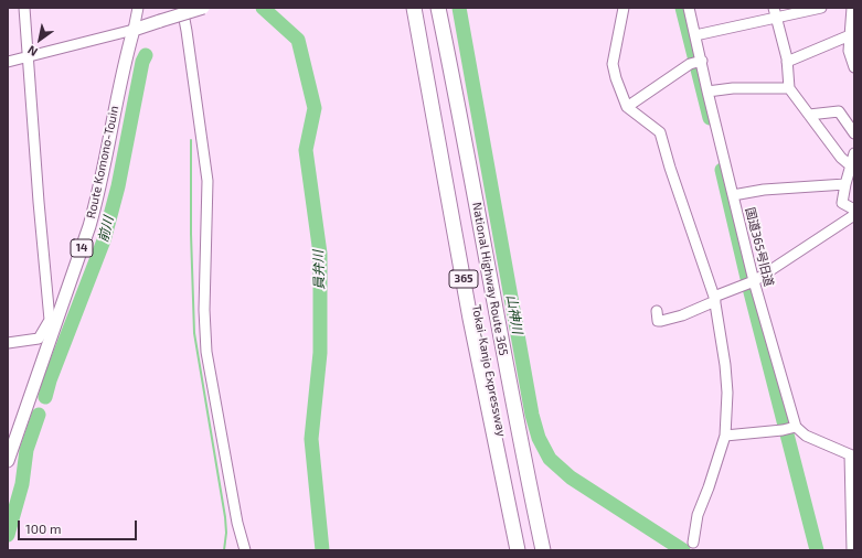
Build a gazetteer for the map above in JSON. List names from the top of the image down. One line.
{"streets":{"highway":["365","National Highway Route 365","Tokai-Kanjo Expressway"],"main road":["Route Komono-Touin","14"],"street":["国道365号旧道"]},"water":["前川","員弁川","山神川"],"scale_bar":"100 m","north":"bottom left"}
